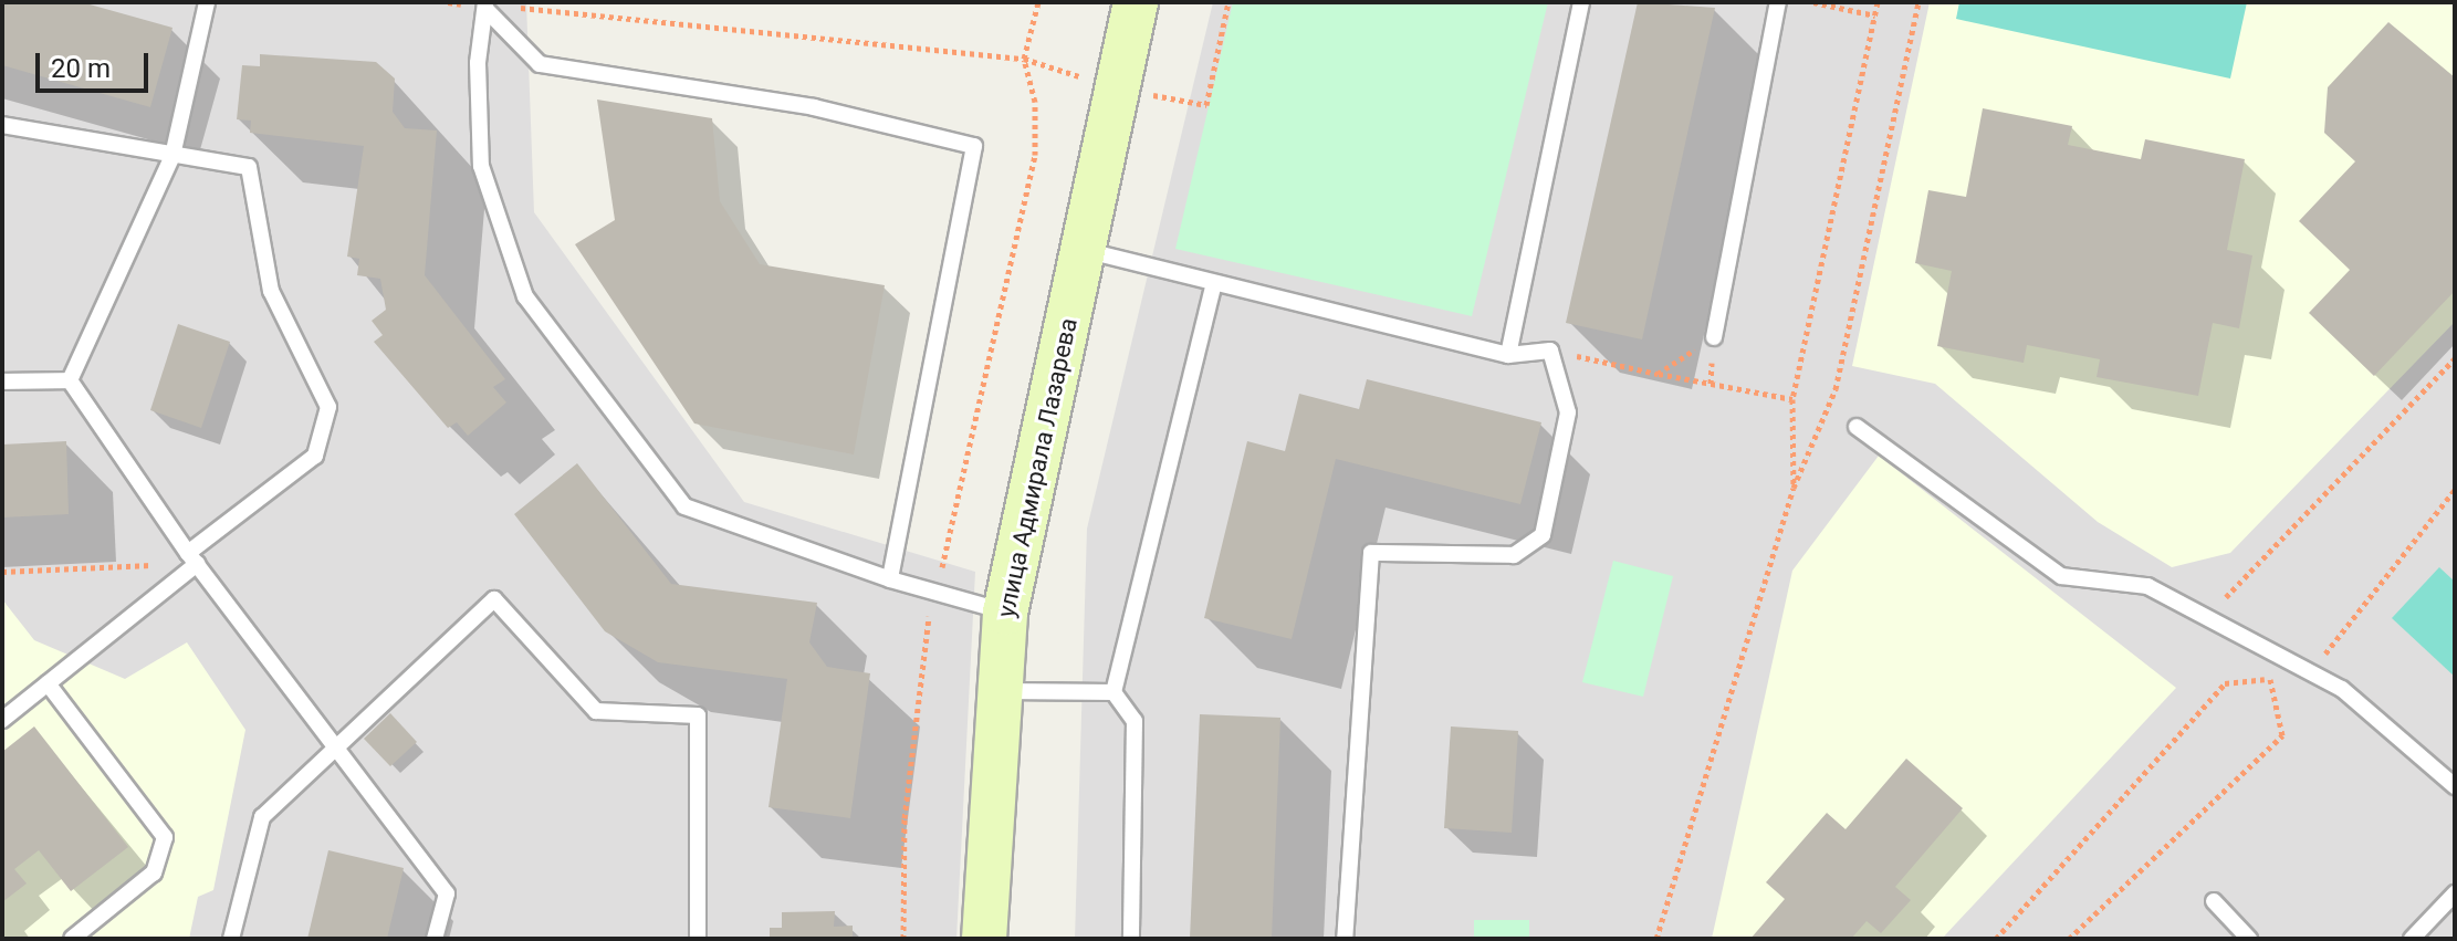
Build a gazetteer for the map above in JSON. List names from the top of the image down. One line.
{"streets":{"street":["улица Адмирала Лазарева"]},"scale_bar":"20 m"}
